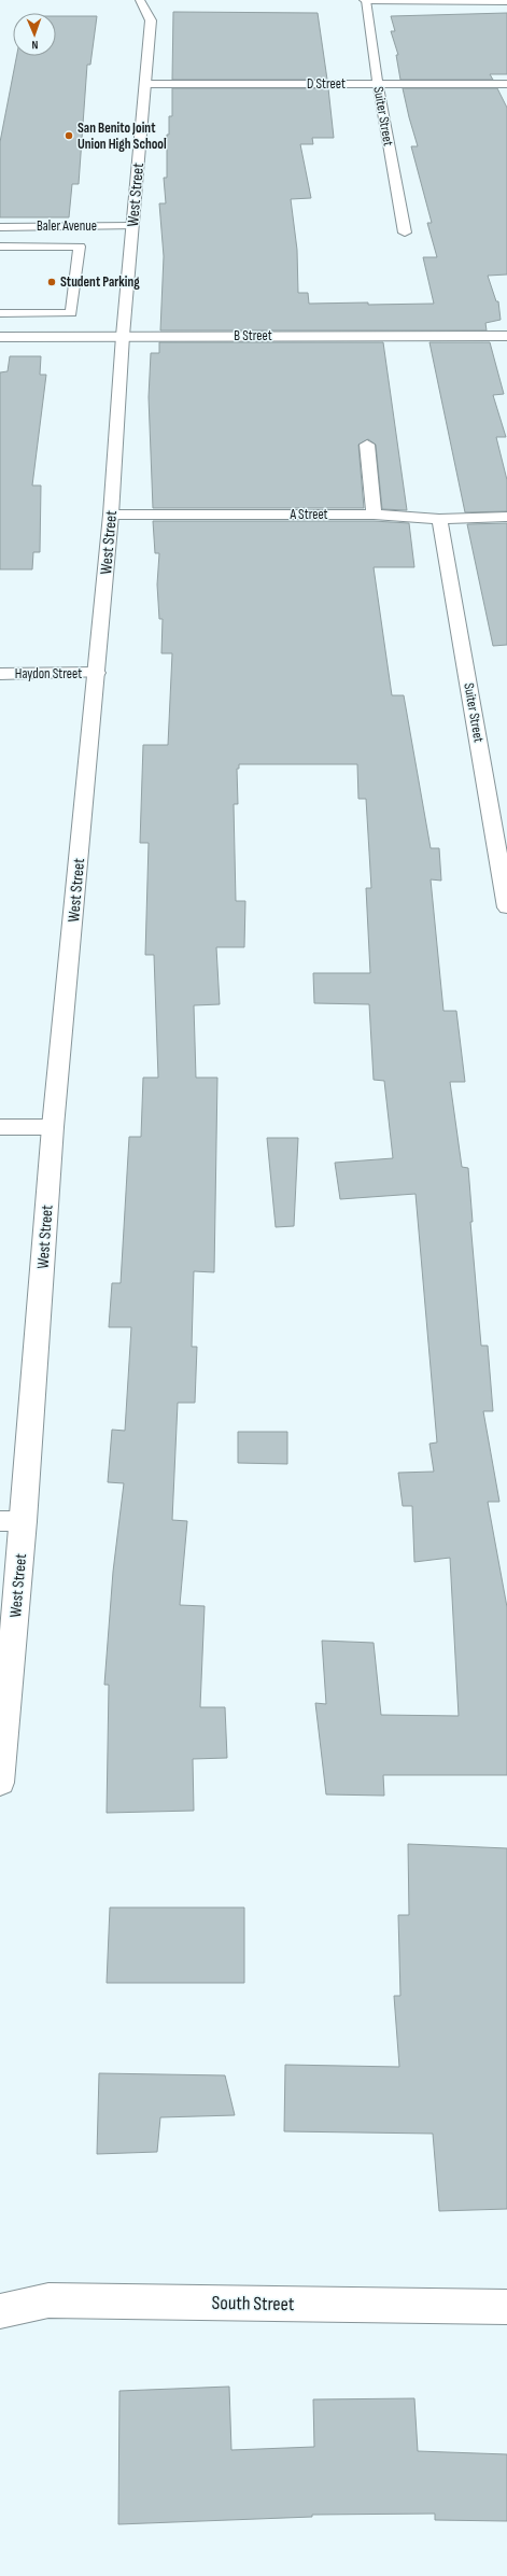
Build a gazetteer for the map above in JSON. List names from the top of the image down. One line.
{"streets":{"street":["D Street","Suiter Street","West Street","Baler Avenue","B Street","A Street","Haydon Street","South Street"]},"crossings":[["D Street","Suiter Street"],["D Street","West Street"],["Suiter Street","A Street"],["West Street","Baler Avenue"],["West Street","B Street"],["West Street","A Street"],["West Street","Haydon Street"]],"places":["San Benito Joint Union High School","Student Parking"],"north":"bottom"}
